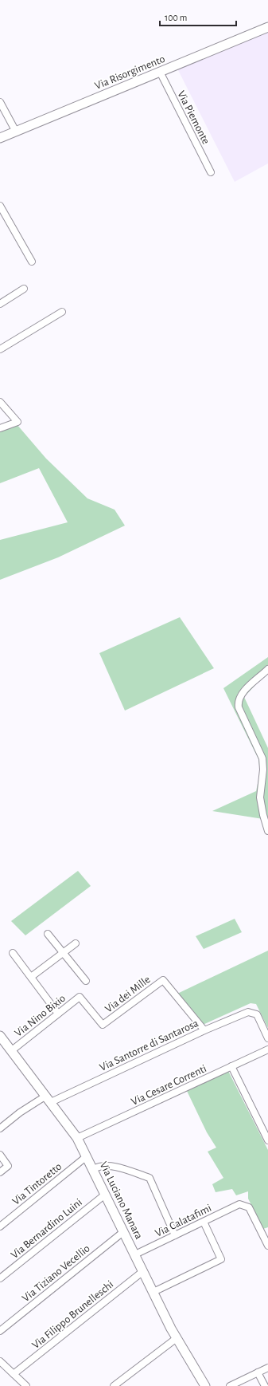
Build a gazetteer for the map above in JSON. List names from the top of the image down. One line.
{"streets":{"main road":["Via Risorgimento","Via Luciano Manara"],"street":["Via Piemonte","Via dei Mille","Via Nino Bixio","Via Santorre di Santarosa","Via Cesare Correnti","Via Tintoretto","Via Calatafimi","Via Bernardino Luini","Via Tiziano Vecellio","Via Filippo Brunelleschi"]},"crossings":[["Via Risorgimento","Via Piemonte"],["Via dei Mille","Via Nino Bixio"],["Via dei Mille","Via Santorre di Santarosa"],["Via Nino Bixio","Via Luciano Manara"],["Via Santorre di Santarosa","Via Luciano Manara"],["Via Cesare Correnti","Via Luciano Manara"],["Via Tintoretto","Via Luciano Manara"],["Via Luciano Manara","Via Calatafimi"],["Via Luciano Manara","Via Bernardino Luini"],["Via Luciano Manara","Via Tiziano Vecellio"],["Via Luciano Manara","Via Filippo Brunelleschi"]],"scale_bar":"100 m"}
